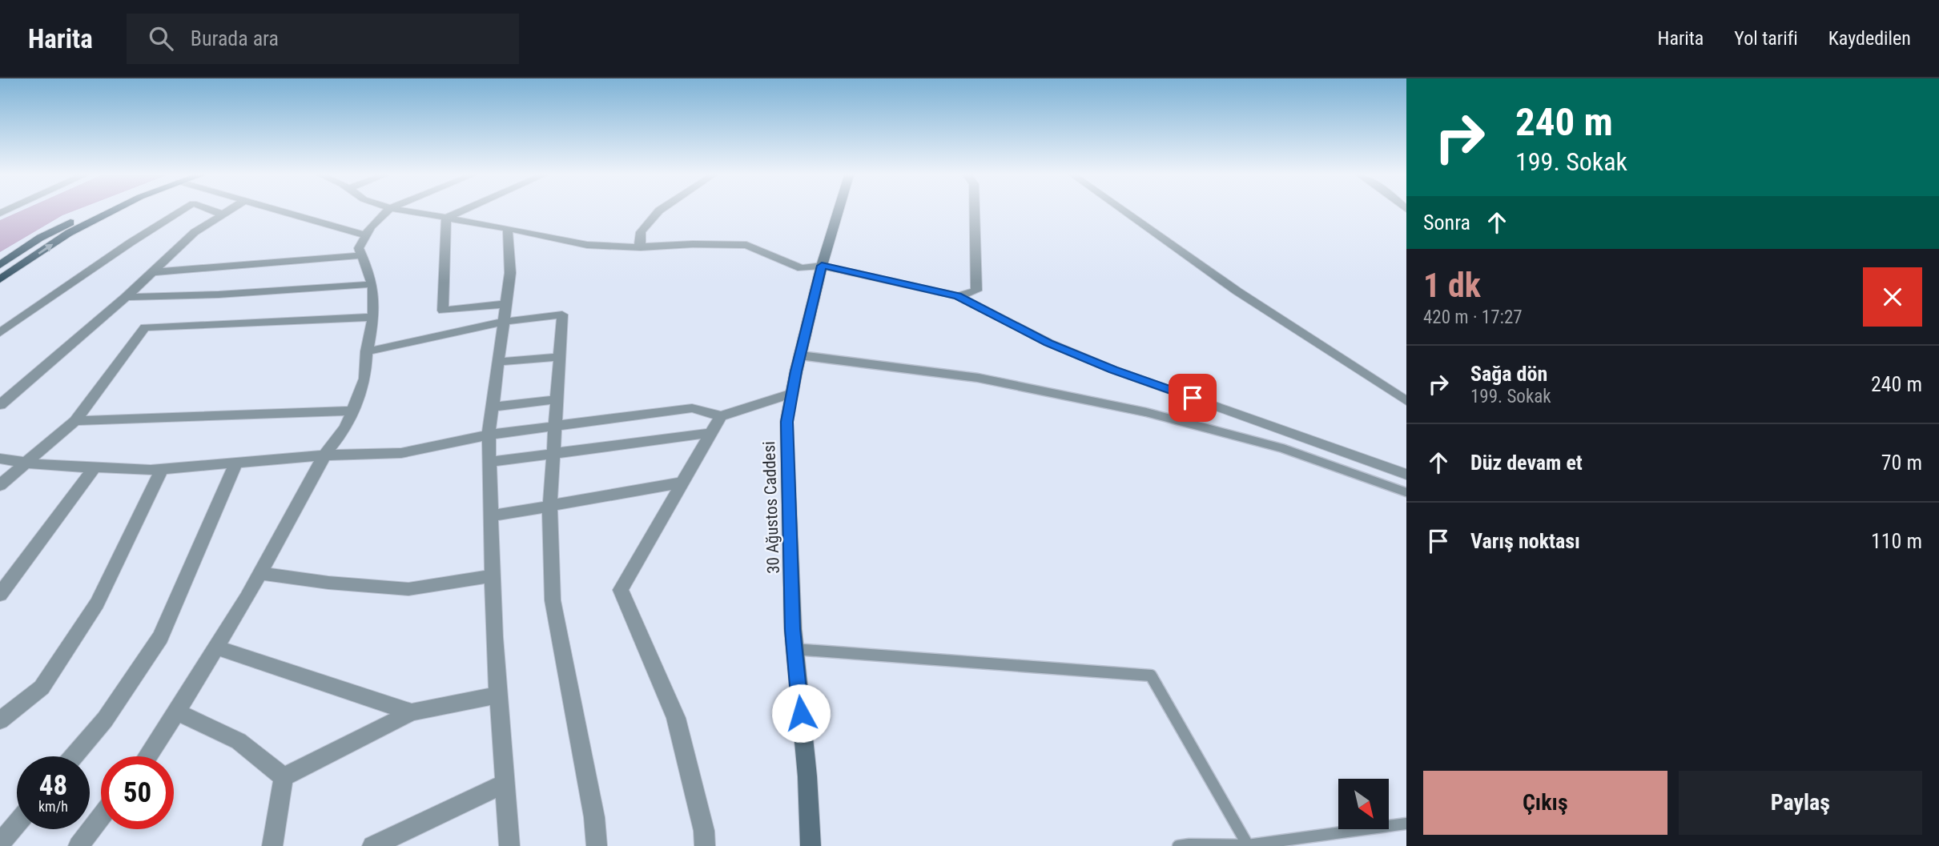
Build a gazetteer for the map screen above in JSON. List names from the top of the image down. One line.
{"streets":{"main road":["30 Ağustos Caddesi"]},"north":"bottom right","page":{"header":"Harita","search":"Burada ara","nav":["Harita","Yol tarifi","Kaydedilen"],"turn":["240 m","199. Sokak"],"then":"Sonra","heading":["1 dk","420 m · 17:27"],"list":[{"name":"Sağa dön","note":"199. Sokak","value":"240 m"},{"name":"Düz devam et","value":"70 m"},{"name":"Varış noktası","value":"110 m"}],"speed":"48 km/h","limit":"50","buttons":["Çıkış","Paylaş"]}}
